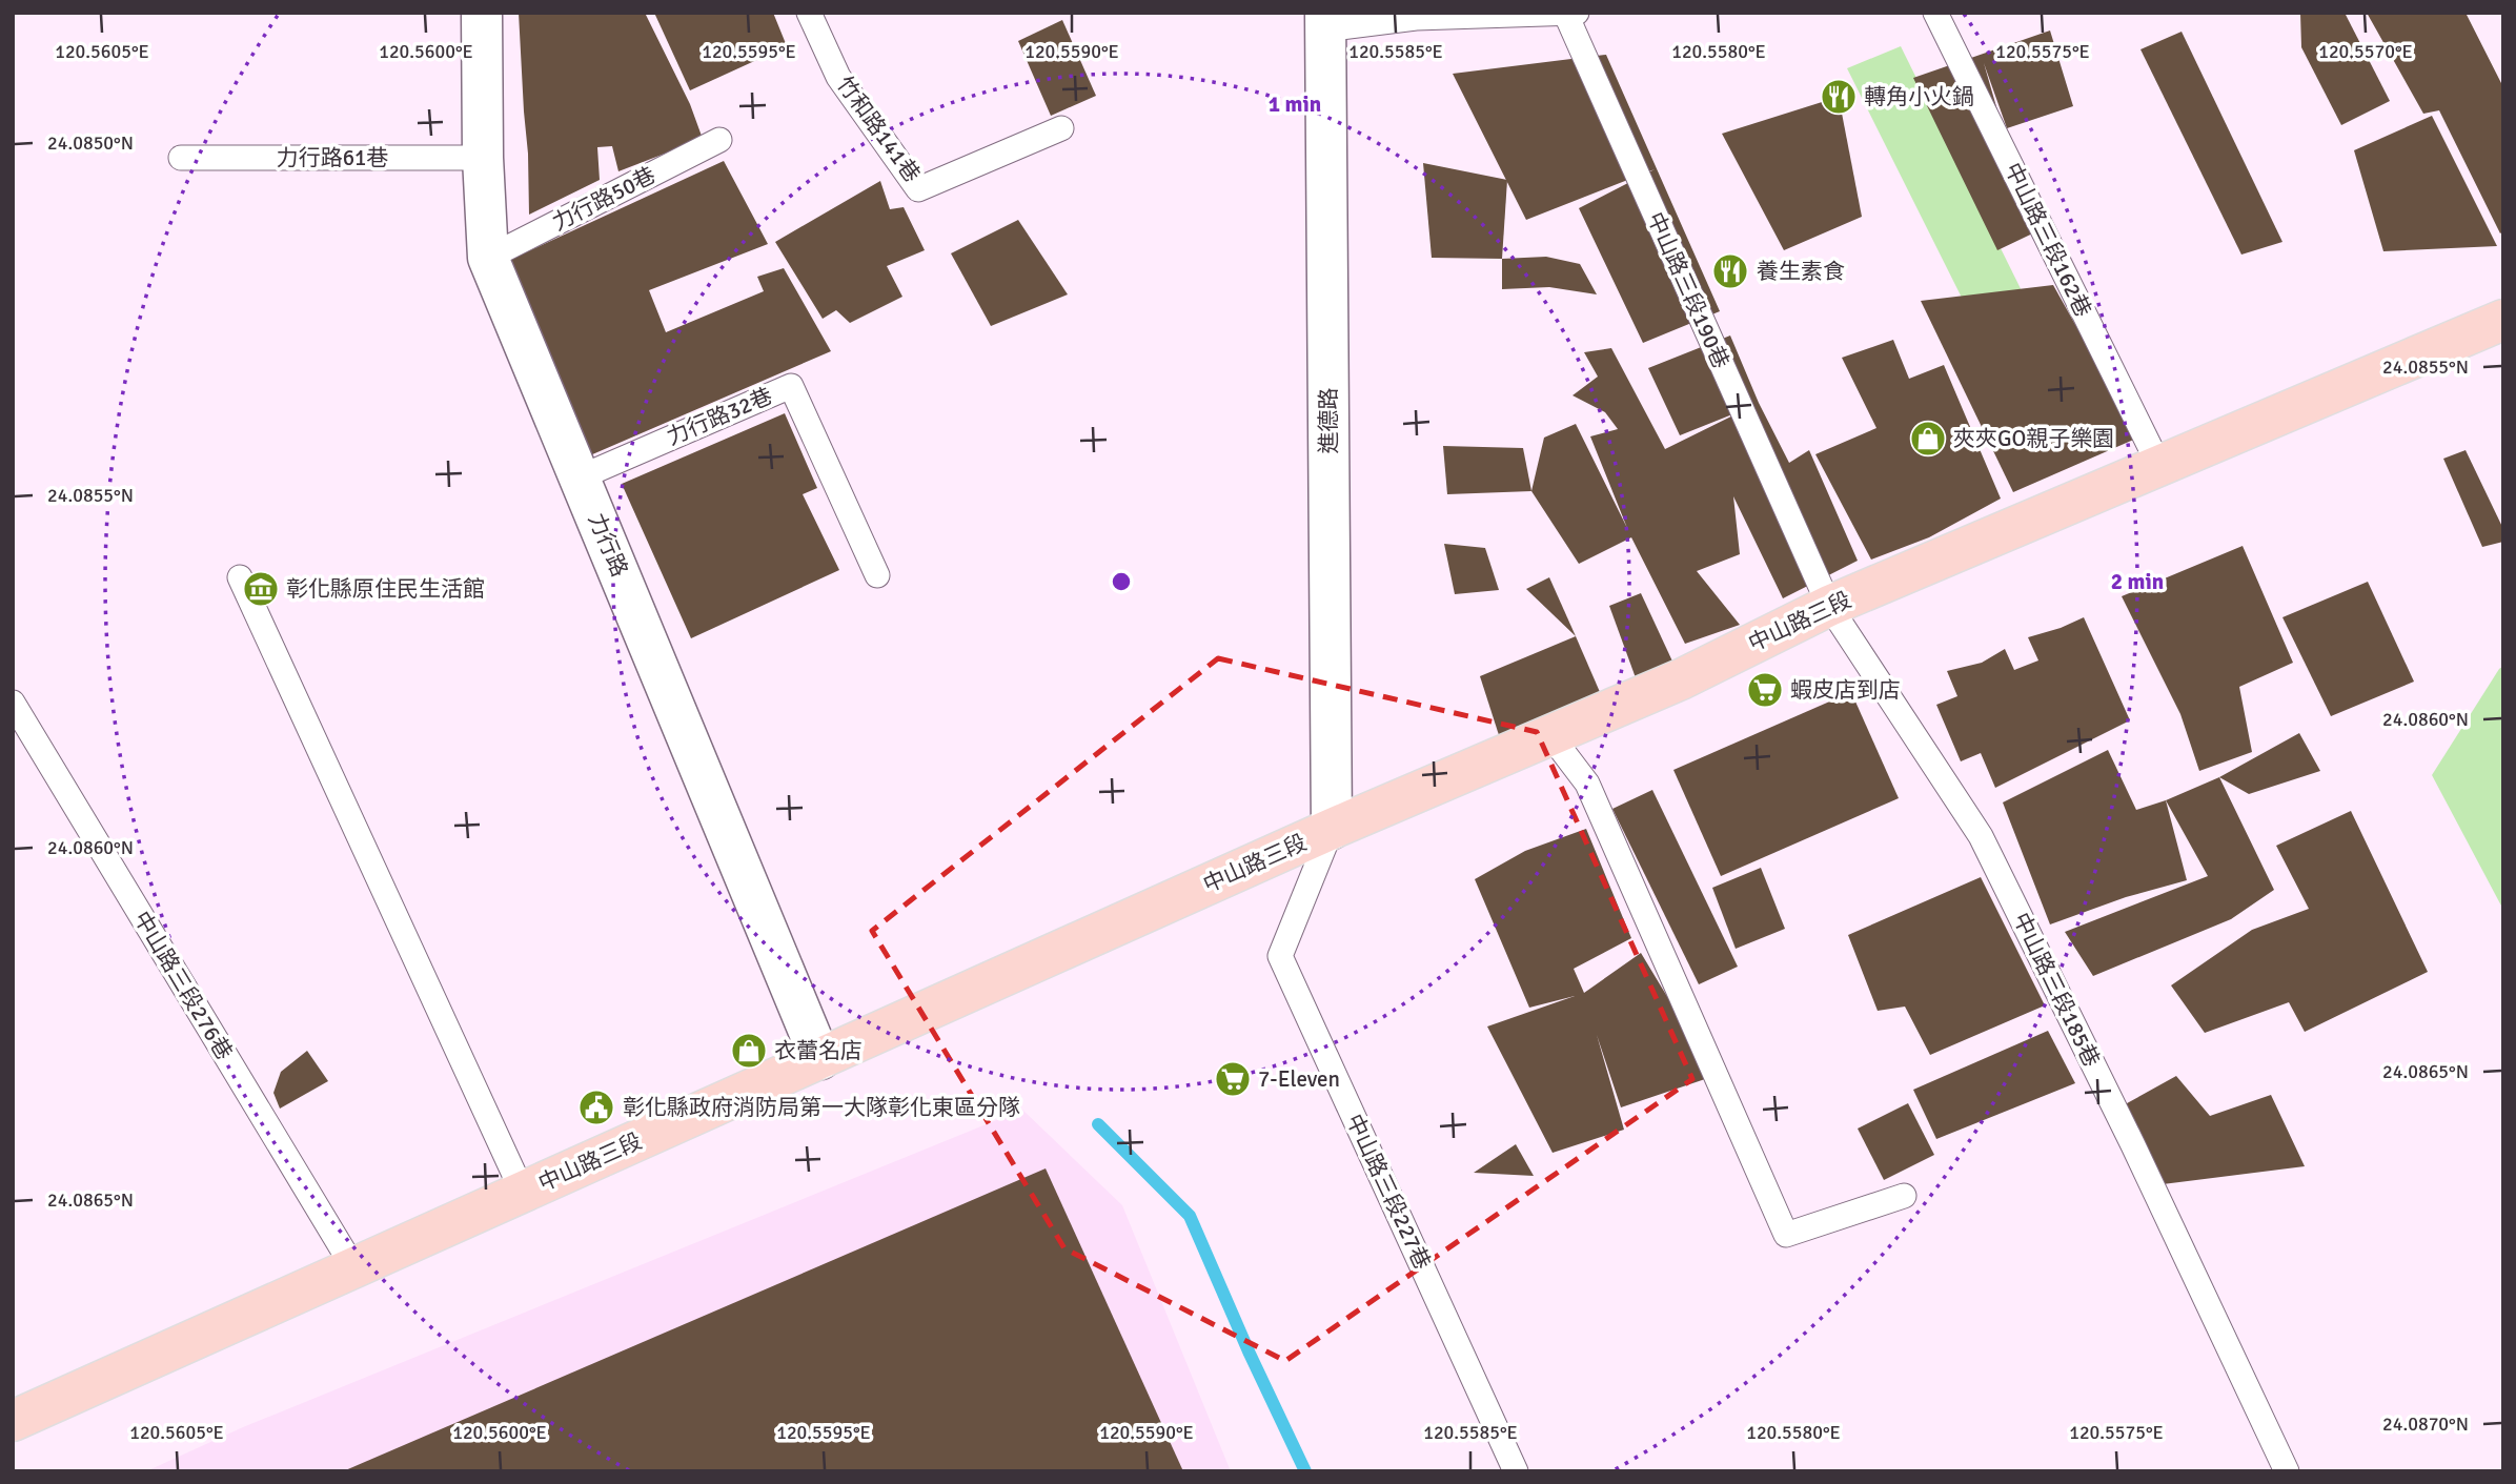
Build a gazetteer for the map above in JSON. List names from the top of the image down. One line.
{"streets":{"main road":["中山路三段"],"street":["進德路","力行路"],"lane":["竹和路141巷","力行路61巷","力行路50巷","中山路三段162巷","中山路三段190巷","力行路32巷","中山路三段276巷","中山路三段185巷","中山路三段227巷"]},"crossings":[["力行路61巷","力行路"],["力行路50巷","力行路"],["中山路三段162巷","中山路三段"],["中山路三段190巷","中山路三段"],["中山路三段190巷","中山路三段185巷"],["力行路32巷","力行路"],["進德路","中山路三段"],["進德路","中山路三段227巷"],["力行路","中山路三段"],["中山路三段","中山路三段276巷"],["中山路三段","中山路三段185巷"],["中山路三段","中山路三段227巷"]],"places":{"restaurant":["轉角小火鍋","養生素食"],"shop":["夾夾GO親子樂園","衣蕾名店"],"museum":["彰化縣原住民生活館"],"supermarket":["蝦皮店到店","7-Eleven"],"public building":["彰化縣政府消防局第一大隊彰化東區分隊"]},"coordinates":["120.5605°E","120.5600°E","120.5595°E","120.5590°E","120.5585°E","120.5580°E","120.5575°E","120.5570°E","24.0850°N","24.0855°N","24.0860°N","24.0865°N","24.0870°N"],"rings":["1 min","2 min"]}
